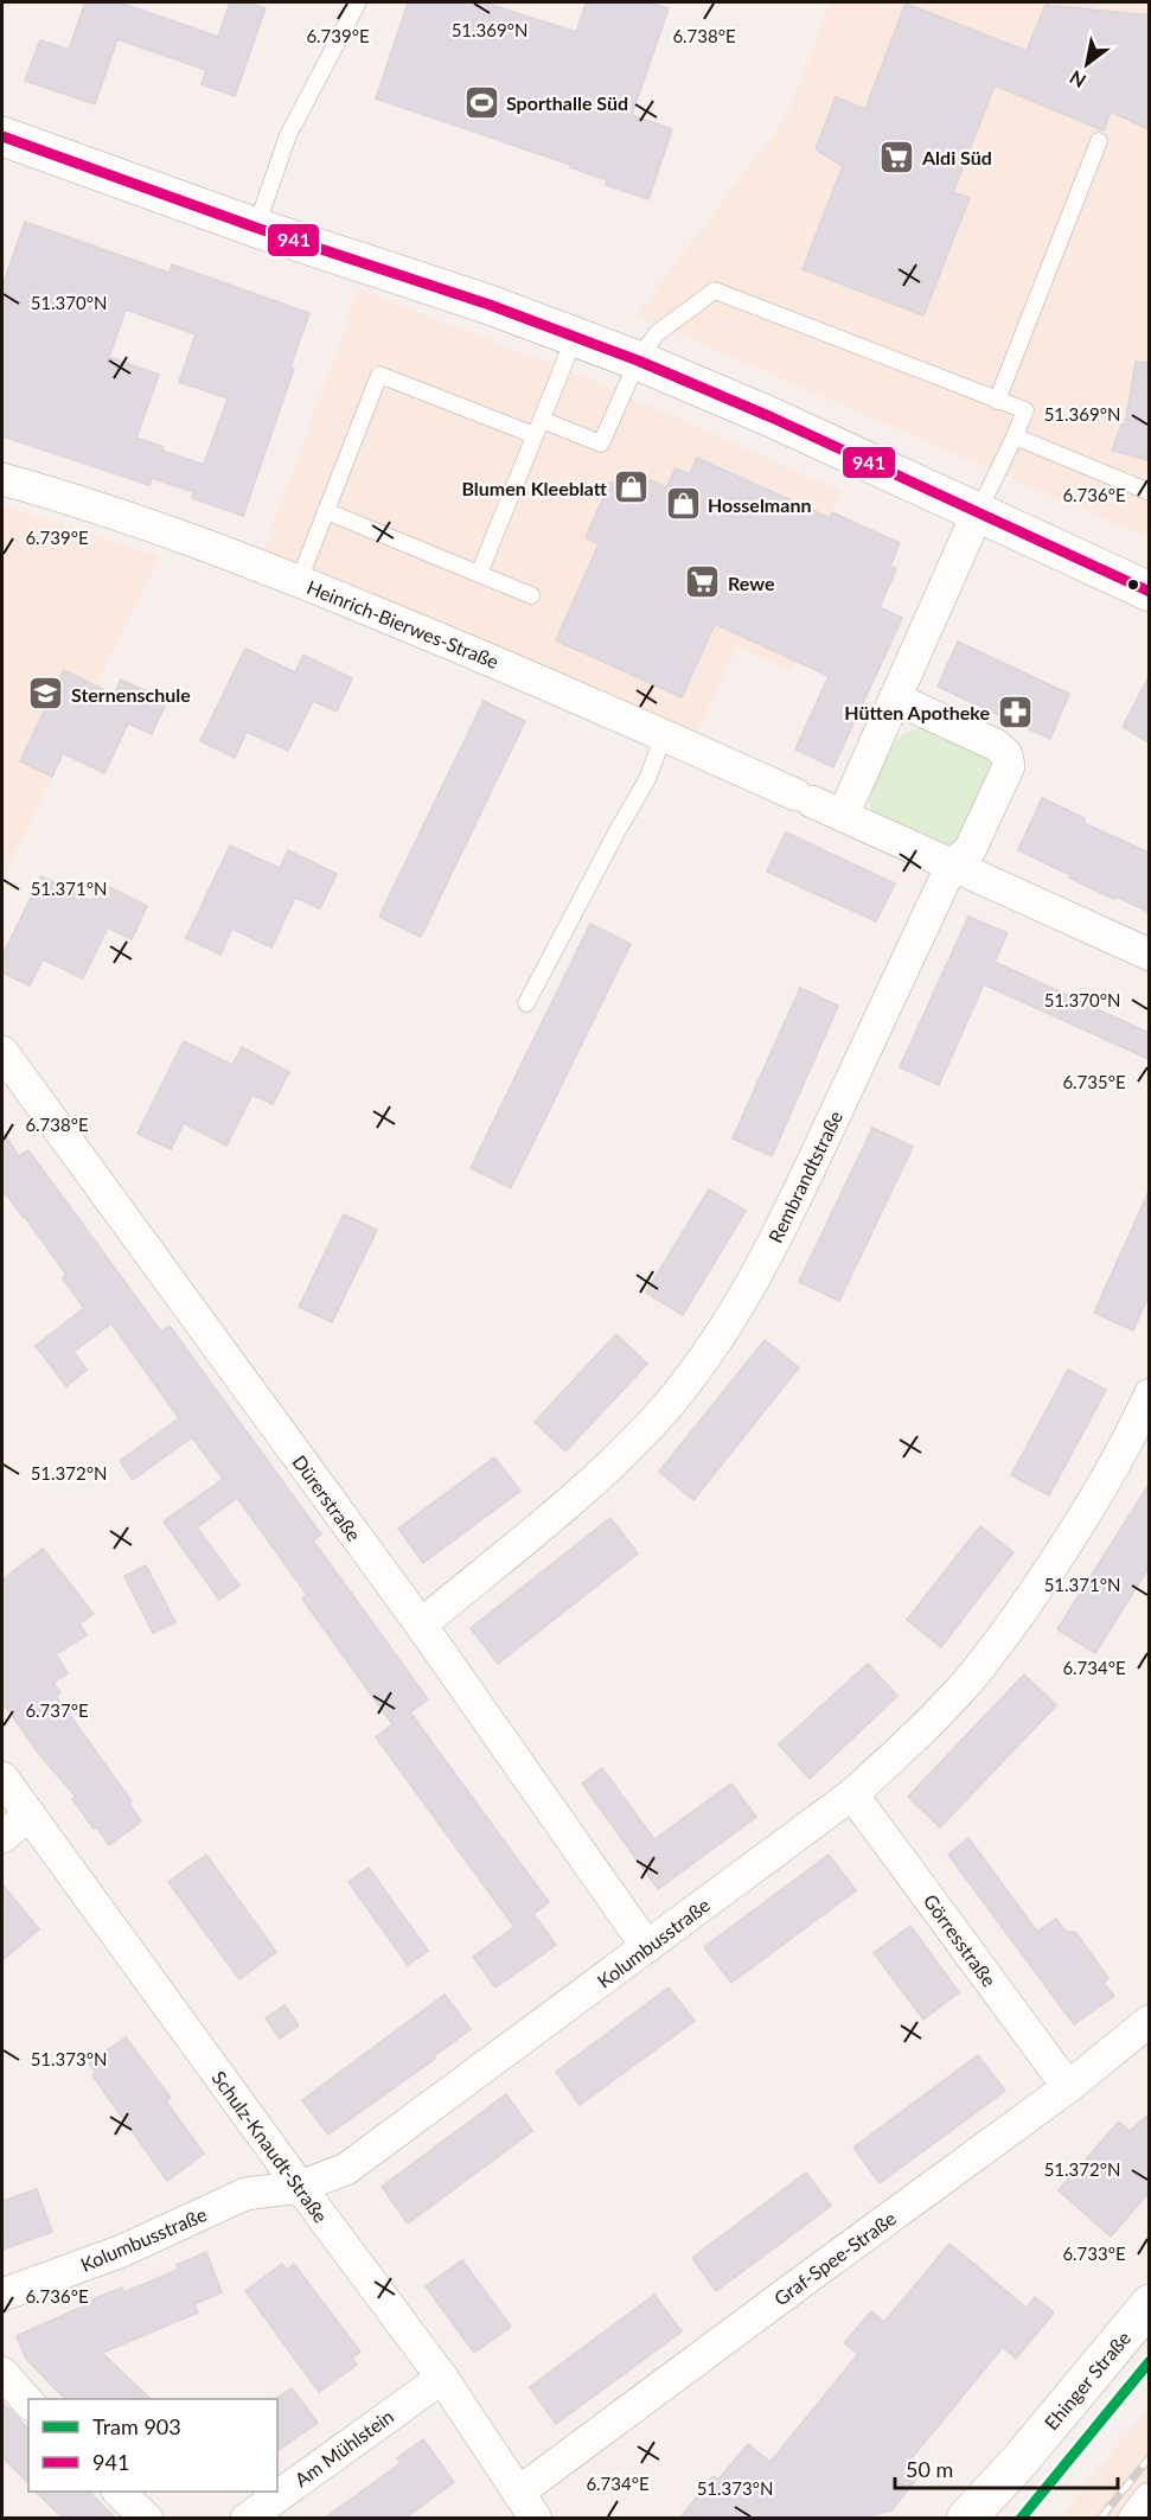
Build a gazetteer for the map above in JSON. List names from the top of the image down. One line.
{"streets":{"main road":["Ehinger Straße"],"street":["Heinrich-Bierwes-Straße","Rembrandtstraße","Dürerstraße","Görresstraße","Kolumbusstraße","Schulz-Knaudt-Straße","Graf-Spee-Straße","Am Mühlstein"]},"crossings":[["Heinrich-Bierwes-Straße","Rembrandtstraße"],["Rembrandtstraße","Dürerstraße"],["Dürerstraße","Kolumbusstraße"],["Görresstraße","Kolumbusstraße"],["Görresstraße","Graf-Spee-Straße"],["Kolumbusstraße","Schulz-Knaudt-Straße"],["Schulz-Knaudt-Straße","Graf-Spee-Straße"],["Schulz-Knaudt-Straße","Am Mühlstein"]],"places":{"sports":["Sporthalle Süd"],"supermarket":["Aldi Süd","Rewe"],"shop":["Blumen Kleeblatt","Hosselmann"],"school or university":["Sternenschule"],"pharmacy":["Hütten Apotheke"]},"lines":["transit line 941","tram line 903"],"legend":["Tram 903","941"],"scale_bar":"50 m","north":"bottom left","coordinates":["51.369°N","6.739°E","6.738°E","51.370°N","6.736°E","51.371°N","6.735°E","51.372°N","6.734°E","6.737°E","51.373°N","6.733°E"]}
